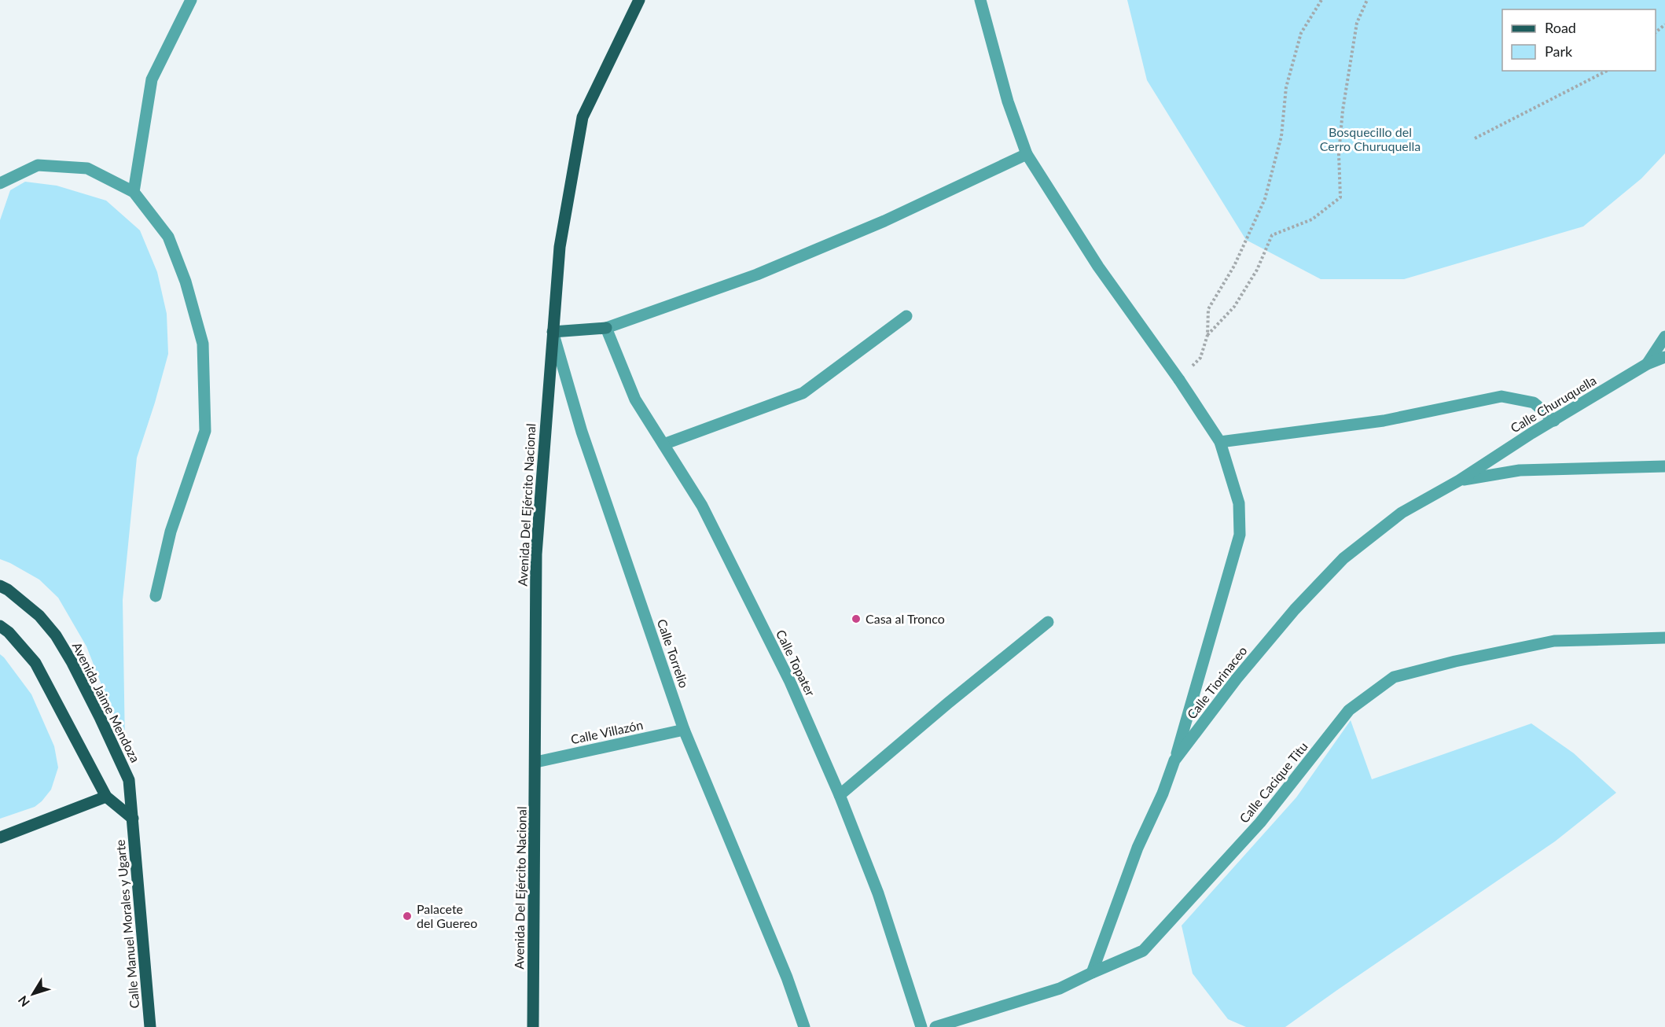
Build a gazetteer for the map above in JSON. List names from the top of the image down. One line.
{"streets":{"main road":["Avenida Del Ejército Nacional","Avenida Jaime Mendoza","Calle Manuel Morales y Ugarte"],"street":["Calle Churuquella","Calle Torrelio","Calle Topater","Calle Tiorinaceo","Calle Villazón","Calle Cacique Titu"]},"crossings":[["Calle Churuquella","Calle Tiorinaceo"],["Avenida Del Ejército Nacional","Calle Torrelio"],["Avenida Del Ejército Nacional","Calle Villazón"],["Calle Torrelio","Calle Villazón"],["Calle Tiorinaceo","Calle Cacique Titu"],["Avenida Jaime Mendoza","Calle Manuel Morales y Ugarte"]],"parks":["Bosquecillo del Cerro Churuquella"],"places":["Casa al Tronco","Palacete del Guereo"],"legend":["Road","Park"],"north":"bottom left"}
